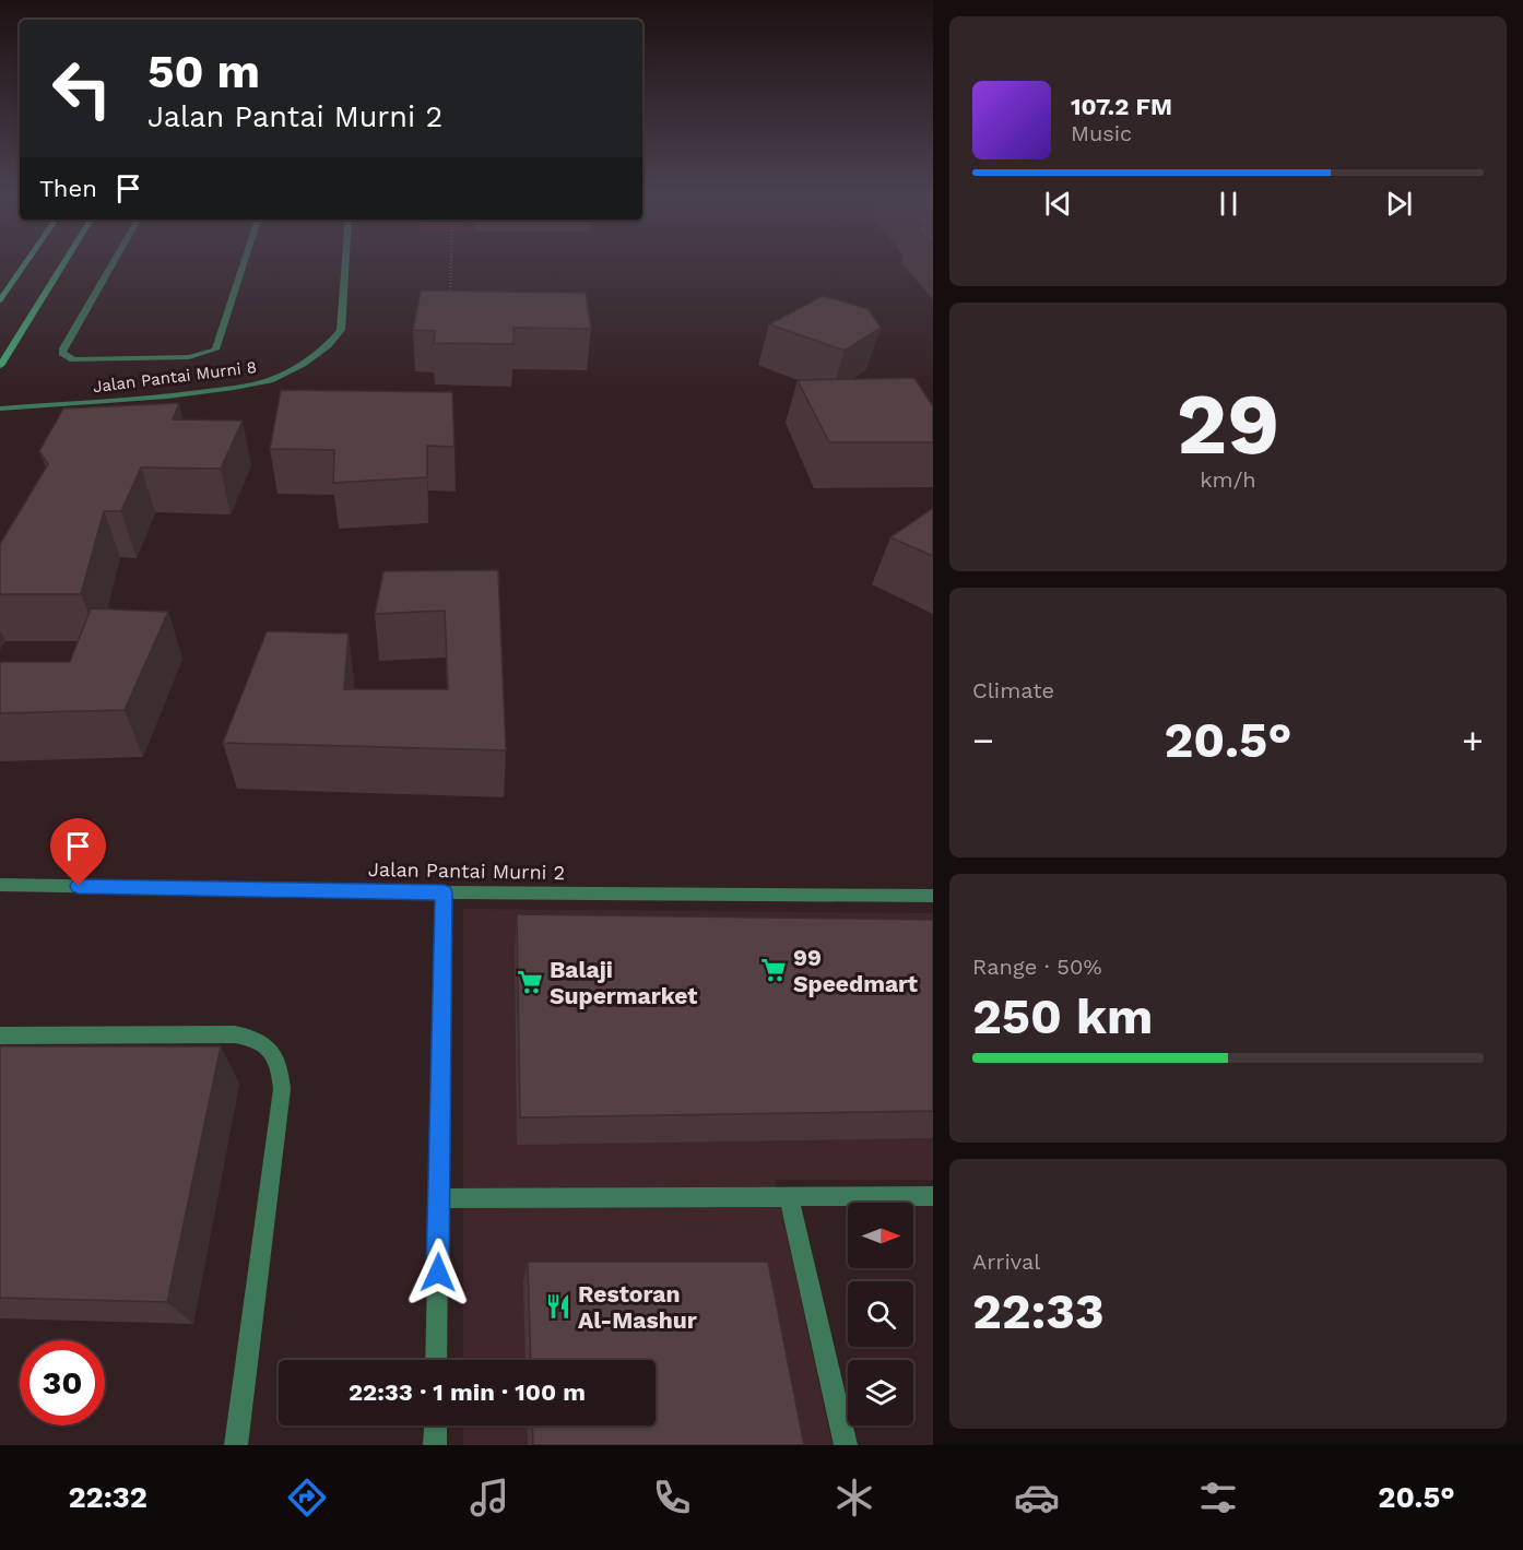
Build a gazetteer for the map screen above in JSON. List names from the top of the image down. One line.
{"streets":{"street":["Jalan Pantai Murni 8","Jalan Pantai Murni 2"]},"places":{"supermarket":["99 Speedmart","Balaji Supermarket"],"restaurant":["Restoran Al-Mashur"]},"north":"right","page":{"turn":["50 m","Jalan Pantai Murni 2"],"song":["107.2 FM","Music"],"then":"Then","tile":[["29","km/h"],"Climate",["Range · 50%","250 km"],["Arrival","22:33"]],"heat":["−","20.5°","+"],"limit":"30","trip":"22:33 · 1 min · 100 m","tabs":["22:32","20.5°"]}}
